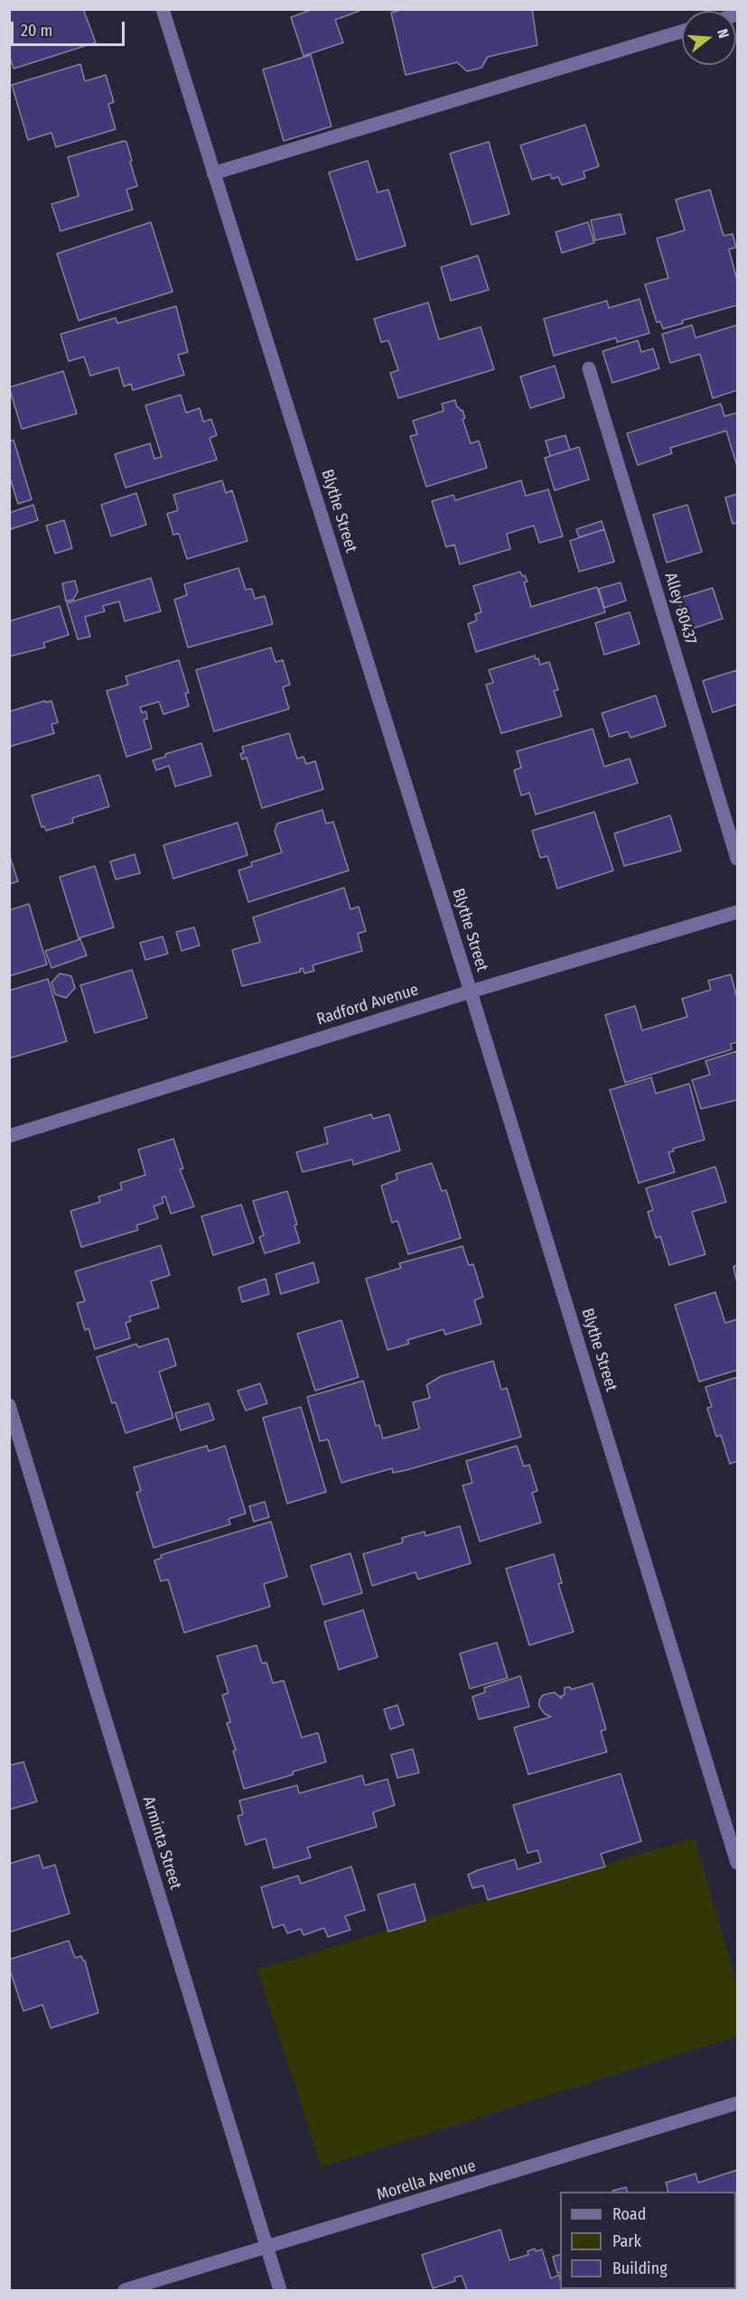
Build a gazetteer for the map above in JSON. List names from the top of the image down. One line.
{"streets":{"street":["Blythe Street","Alley 80437","Radford Avenue","Arminta Street","Morella Avenue"]},"crossings":[["Blythe Street","Radford Avenue"],["Arminta Street","Morella Avenue"]],"legend":["Road","Park","Building"],"scale_bar":"20 m","north":"right"}
